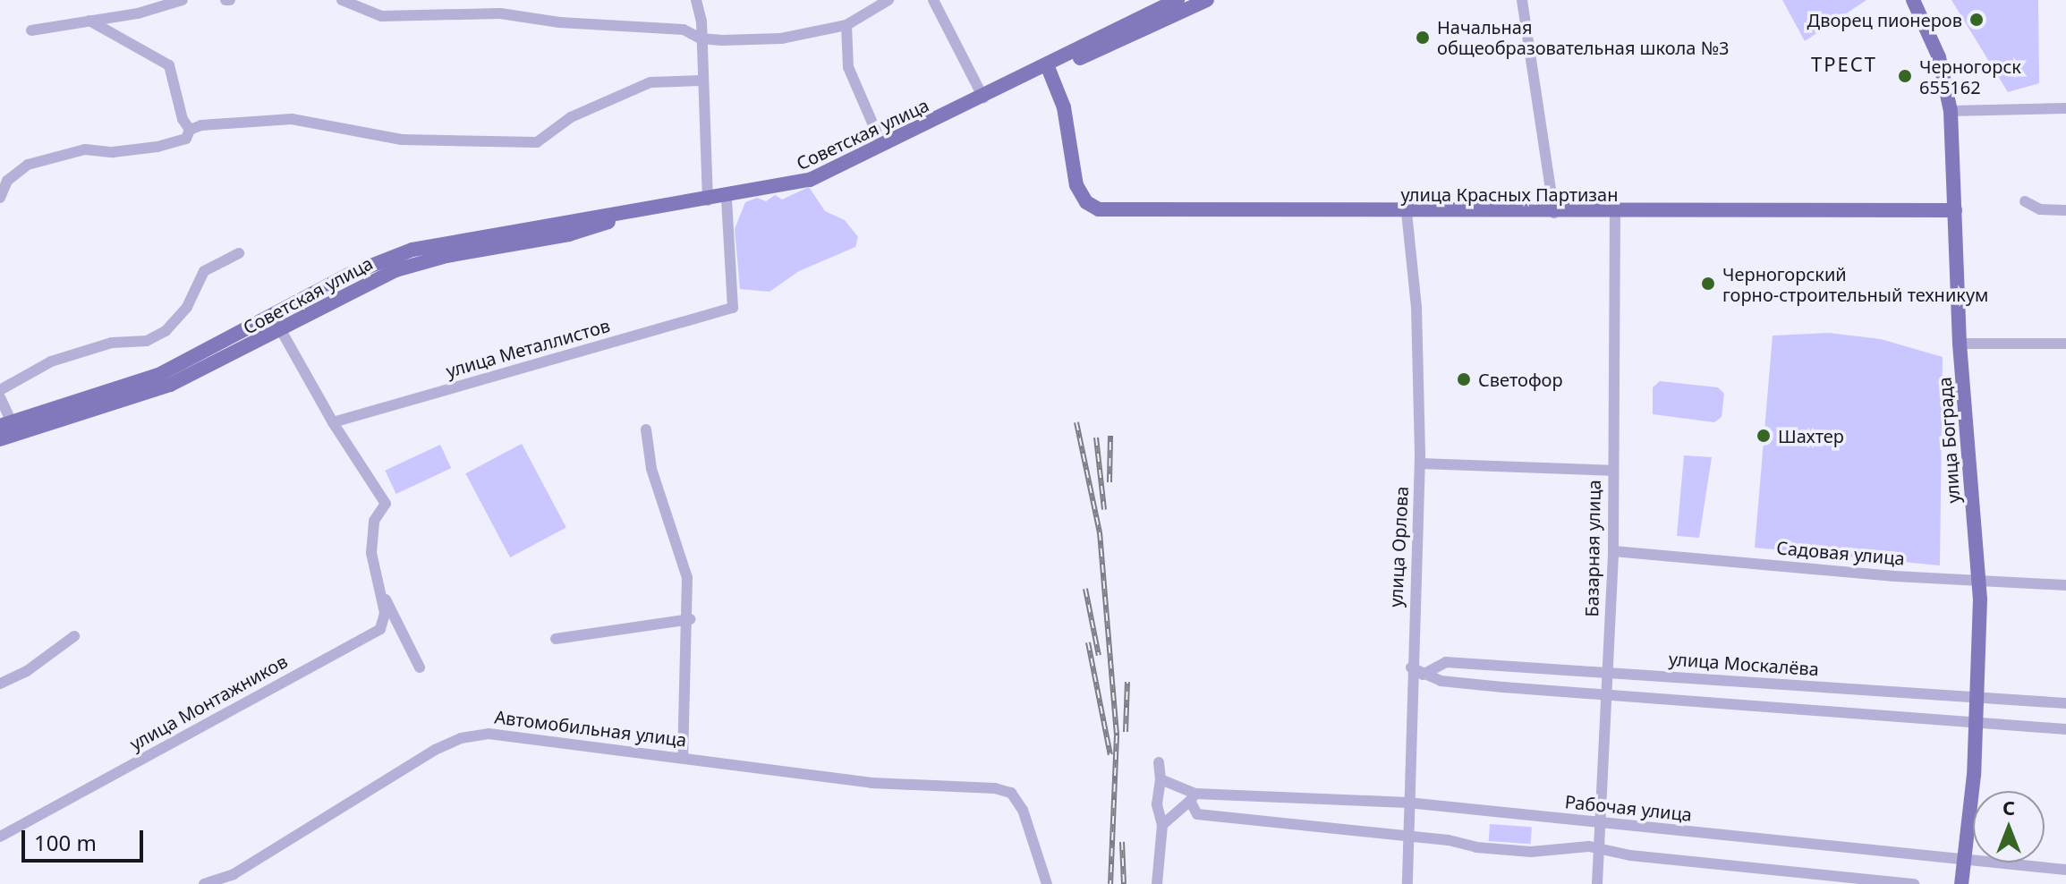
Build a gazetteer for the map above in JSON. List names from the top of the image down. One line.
{"streets":{"main road":["Советская улица","улица Красных Партизан","улица Бограда"],"street":["улица Металлистов","улица Орлова","Базарная улица","Садовая улица","улица Москалёва","улица Монтажников","Автомобильная улица","Рабочая улица"]},"crossings":[["Советская улица","улица Красных Партизан"],["Советская улица","улица Металлистов"],["улица Красных Партизан","улица Бограда"],["улица Красных Партизан","улица Орлова"],["улица Красных Партизан","Базарная улица"],["улица Бограда","Садовая улица"],["улица Бограда","улица Москалёва"],["улица Бограда","Рабочая улица"],["улица Орлова","Рабочая улица"],["Базарная улица","Садовая улица"],["Базарная улица","улица Москалёва"],["Базарная улица","Рабочая улица"]],"districts":["ТРЕСТ"],"places":["Дворец пионеров","Начальная общеобразовательная школа №3","Черногорск 655162","Черногорский горно-строительный техникум","Светофор","Шахтер"],"scale_bar":"100 m","north":"top"}
